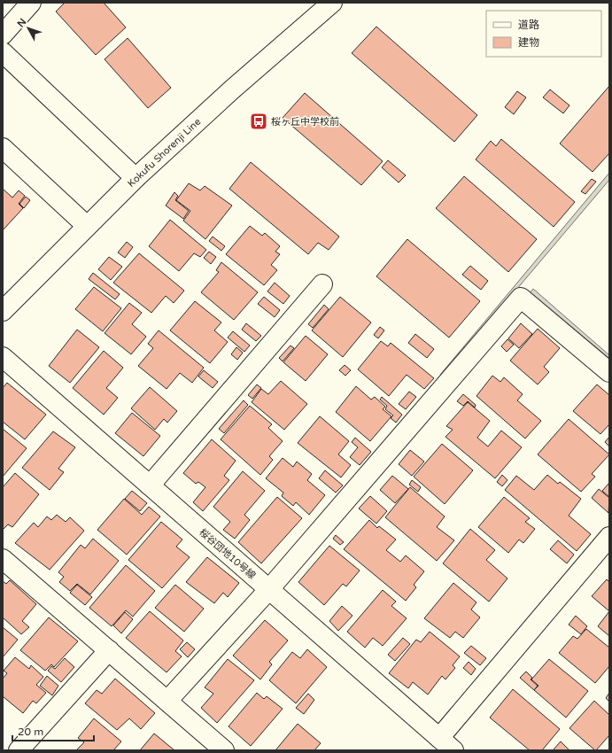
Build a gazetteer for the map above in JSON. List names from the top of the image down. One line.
{"streets":{"street":["Kokufu Shorenji Line","桜谷団地10号線"]},"places":{"bus stop":["桜ヶ丘中学校前"]},"legend":["道路","建物"],"scale_bar":"20 m","north":"top left"}
